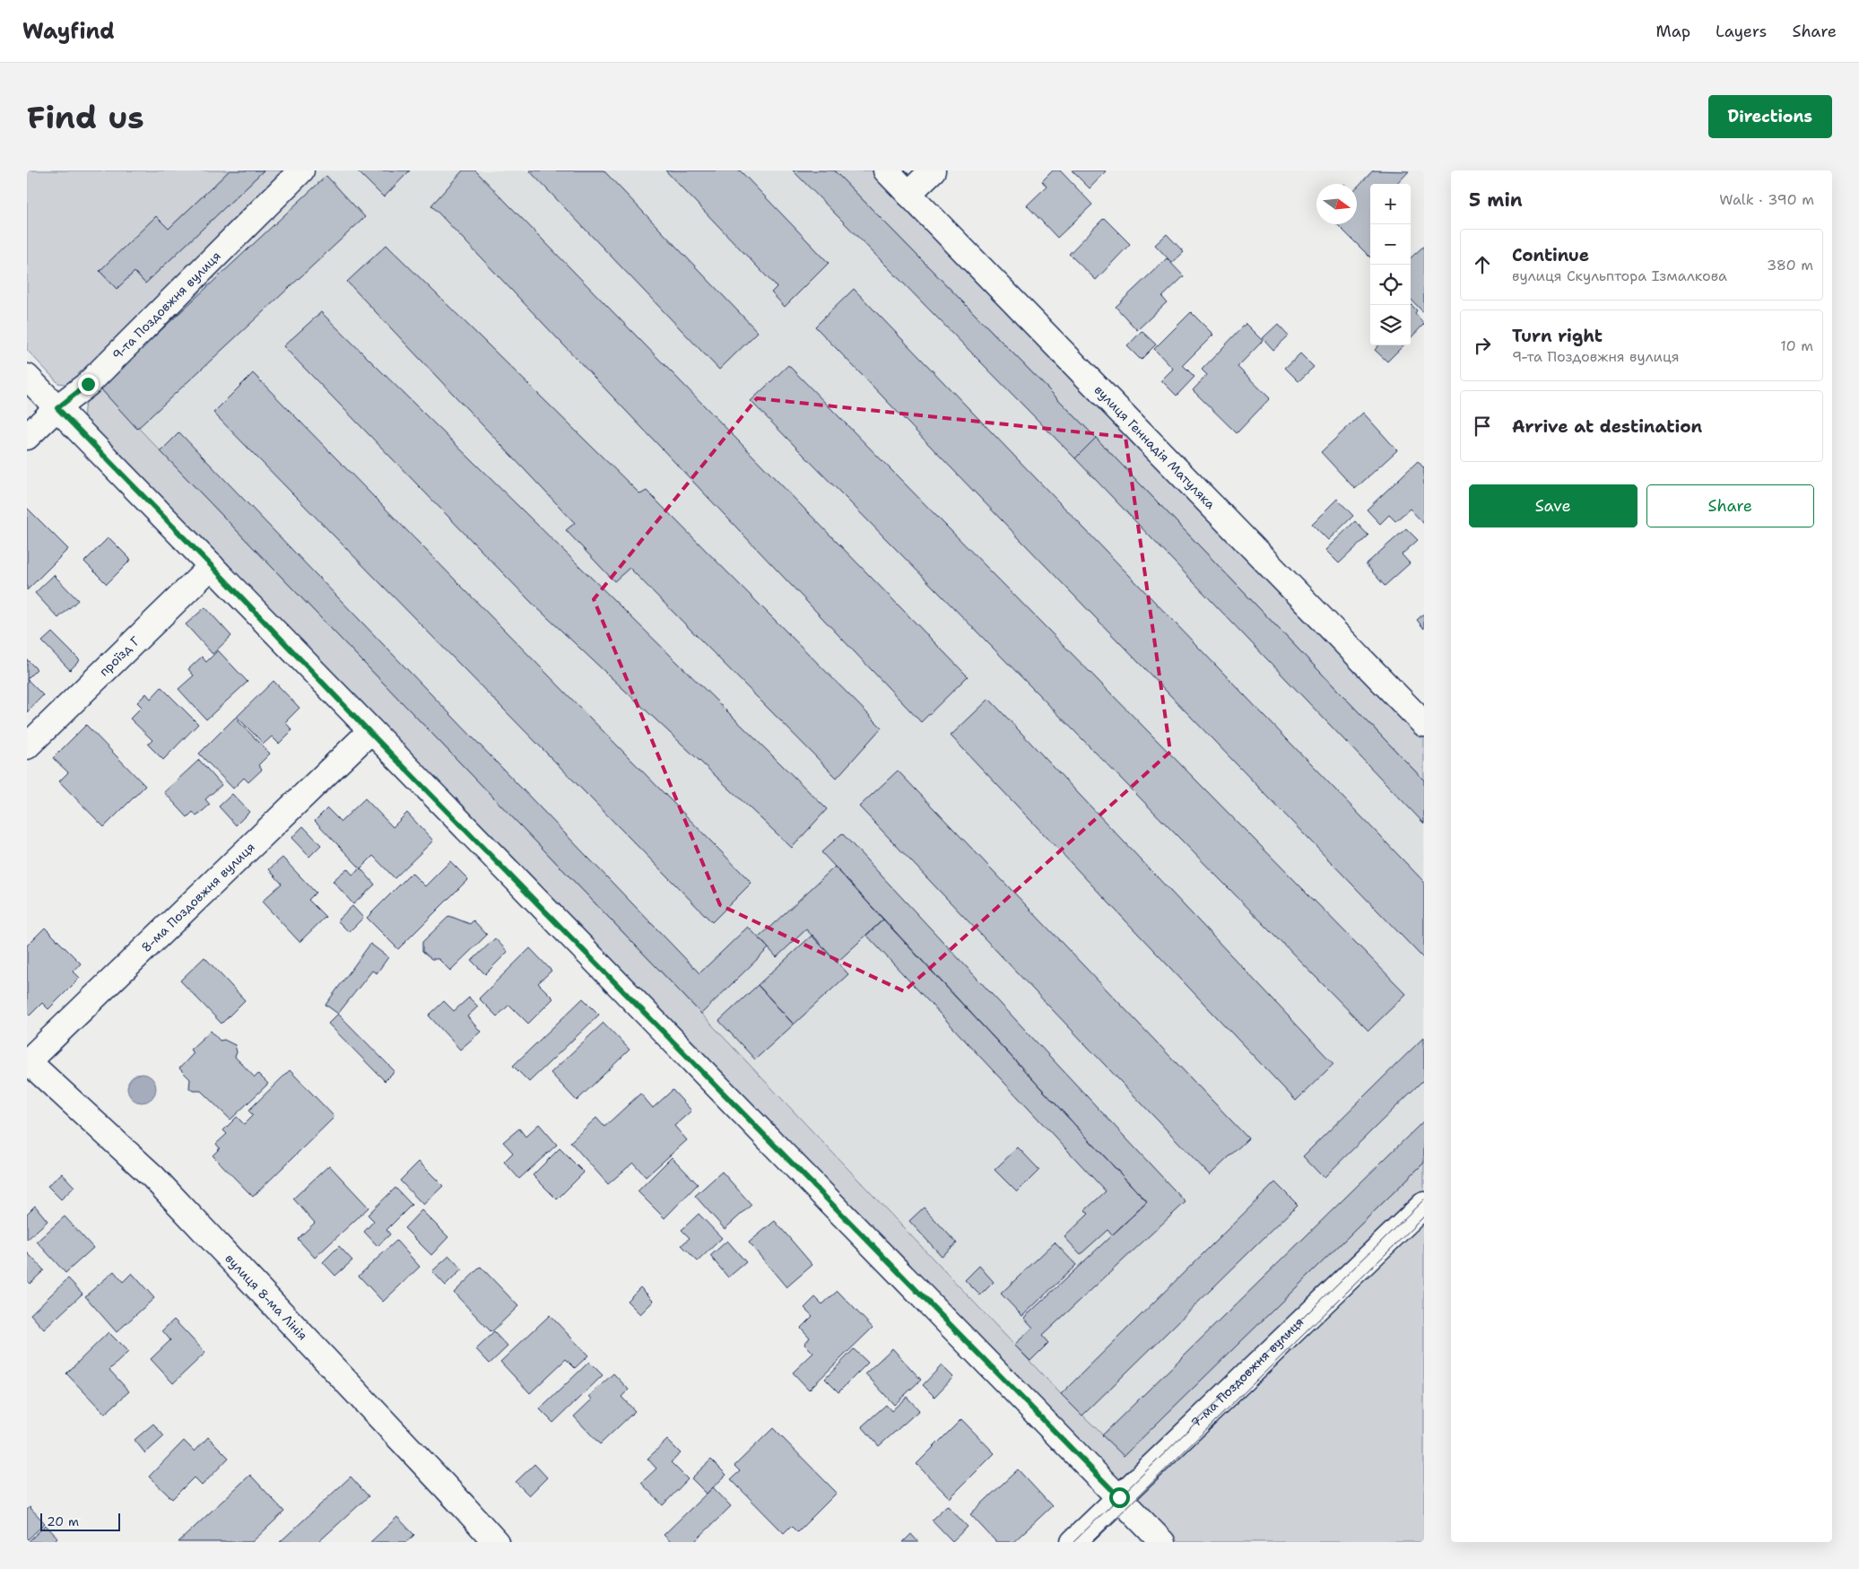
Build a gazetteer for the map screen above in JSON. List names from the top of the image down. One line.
{"streets":{"street":["9-та Поздовжня вулиця","вулиця Геннадія Матуляка","проїзд Г","8-ма Поздовжня вулиця","вулиця 8-ма Лінія","7-ма Поздовжня вулиця"]},"crossings":[["8-ма Поздовжня вулиця","вулиця 8-ма Лінія"]],"scale_bar":"20 m","north":"right","page":{"header":"Wayfind","nav":["Map","Layers","Share"],"buttons":["Directions",["Save","Share"]],"title":"Find us","heading":["5 min","Walk · 390 m"],"map_buttons":["+","−"],"list":[["Continue","вулиця Скульптора Ізмалкова","380 m"],["Turn right","9-та Поздовжня вулиця","10 m"],"Arrive at destination"],"scale":"20 m"}}
